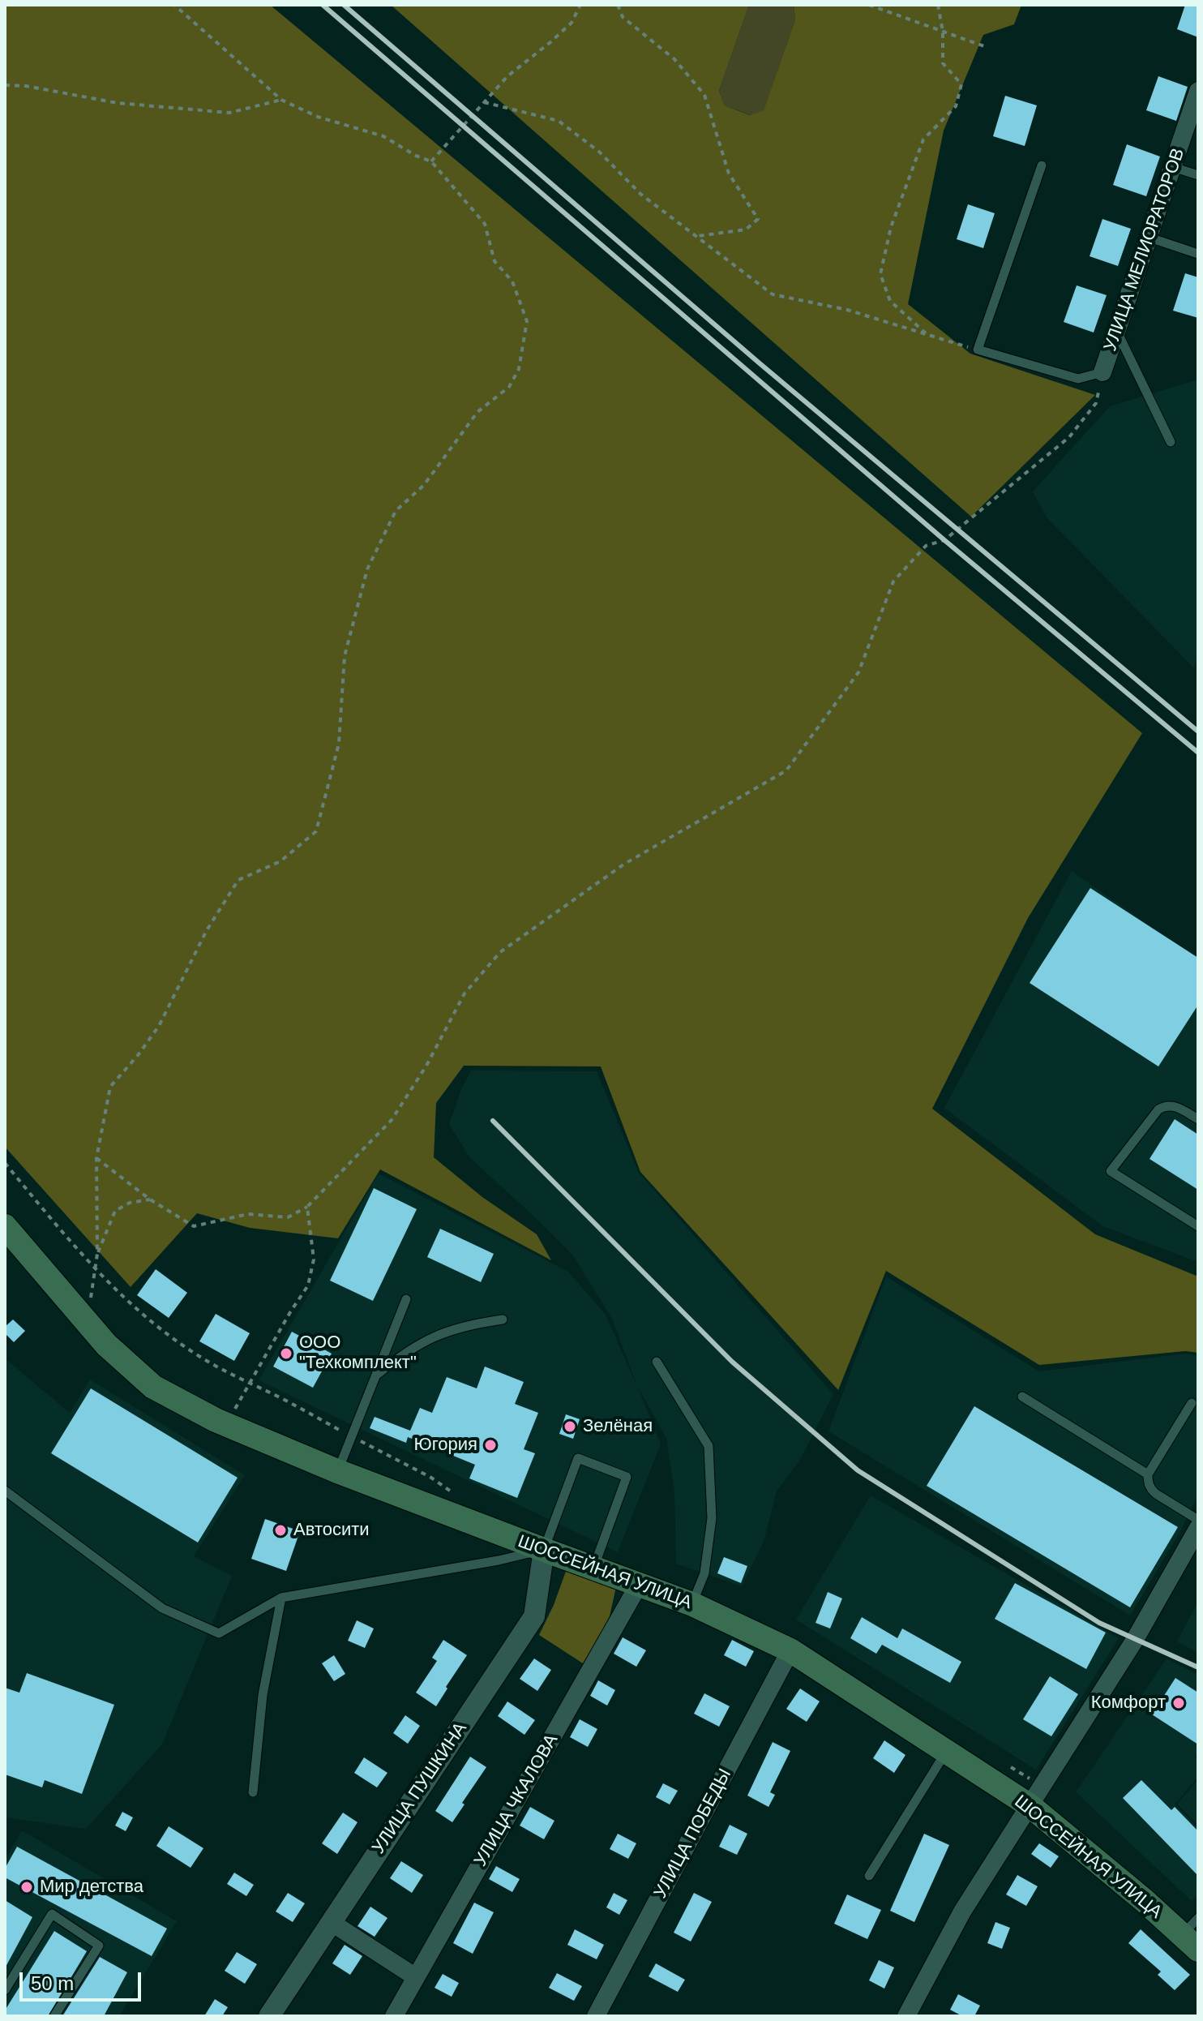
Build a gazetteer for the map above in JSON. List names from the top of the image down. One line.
{"streets":{"main road":["ШОССЕЙНАЯ УЛИЦА"],"street":["УЛИЦА МЕЛИОРАТОРОВ","УЛИЦА ПУШКИНА","УЛИЦА ЧКАЛОВА","УЛИЦА ПОБЕДЫ"]},"crossings":[["ШОССЕЙНАЯ УЛИЦА","УЛИЦА ПУШКИНА"],["ШОССЕЙНАЯ УЛИЦА","УЛИЦА ЧКАЛОВА"],["ШОССЕЙНАЯ УЛИЦА","УЛИЦА ПОБЕДЫ"]],"places":["ООО \"Техкомплект\"","Зелёная","Югория","Автосити","Комфорт","Мир детства"],"scale_bar":"50 m"}
